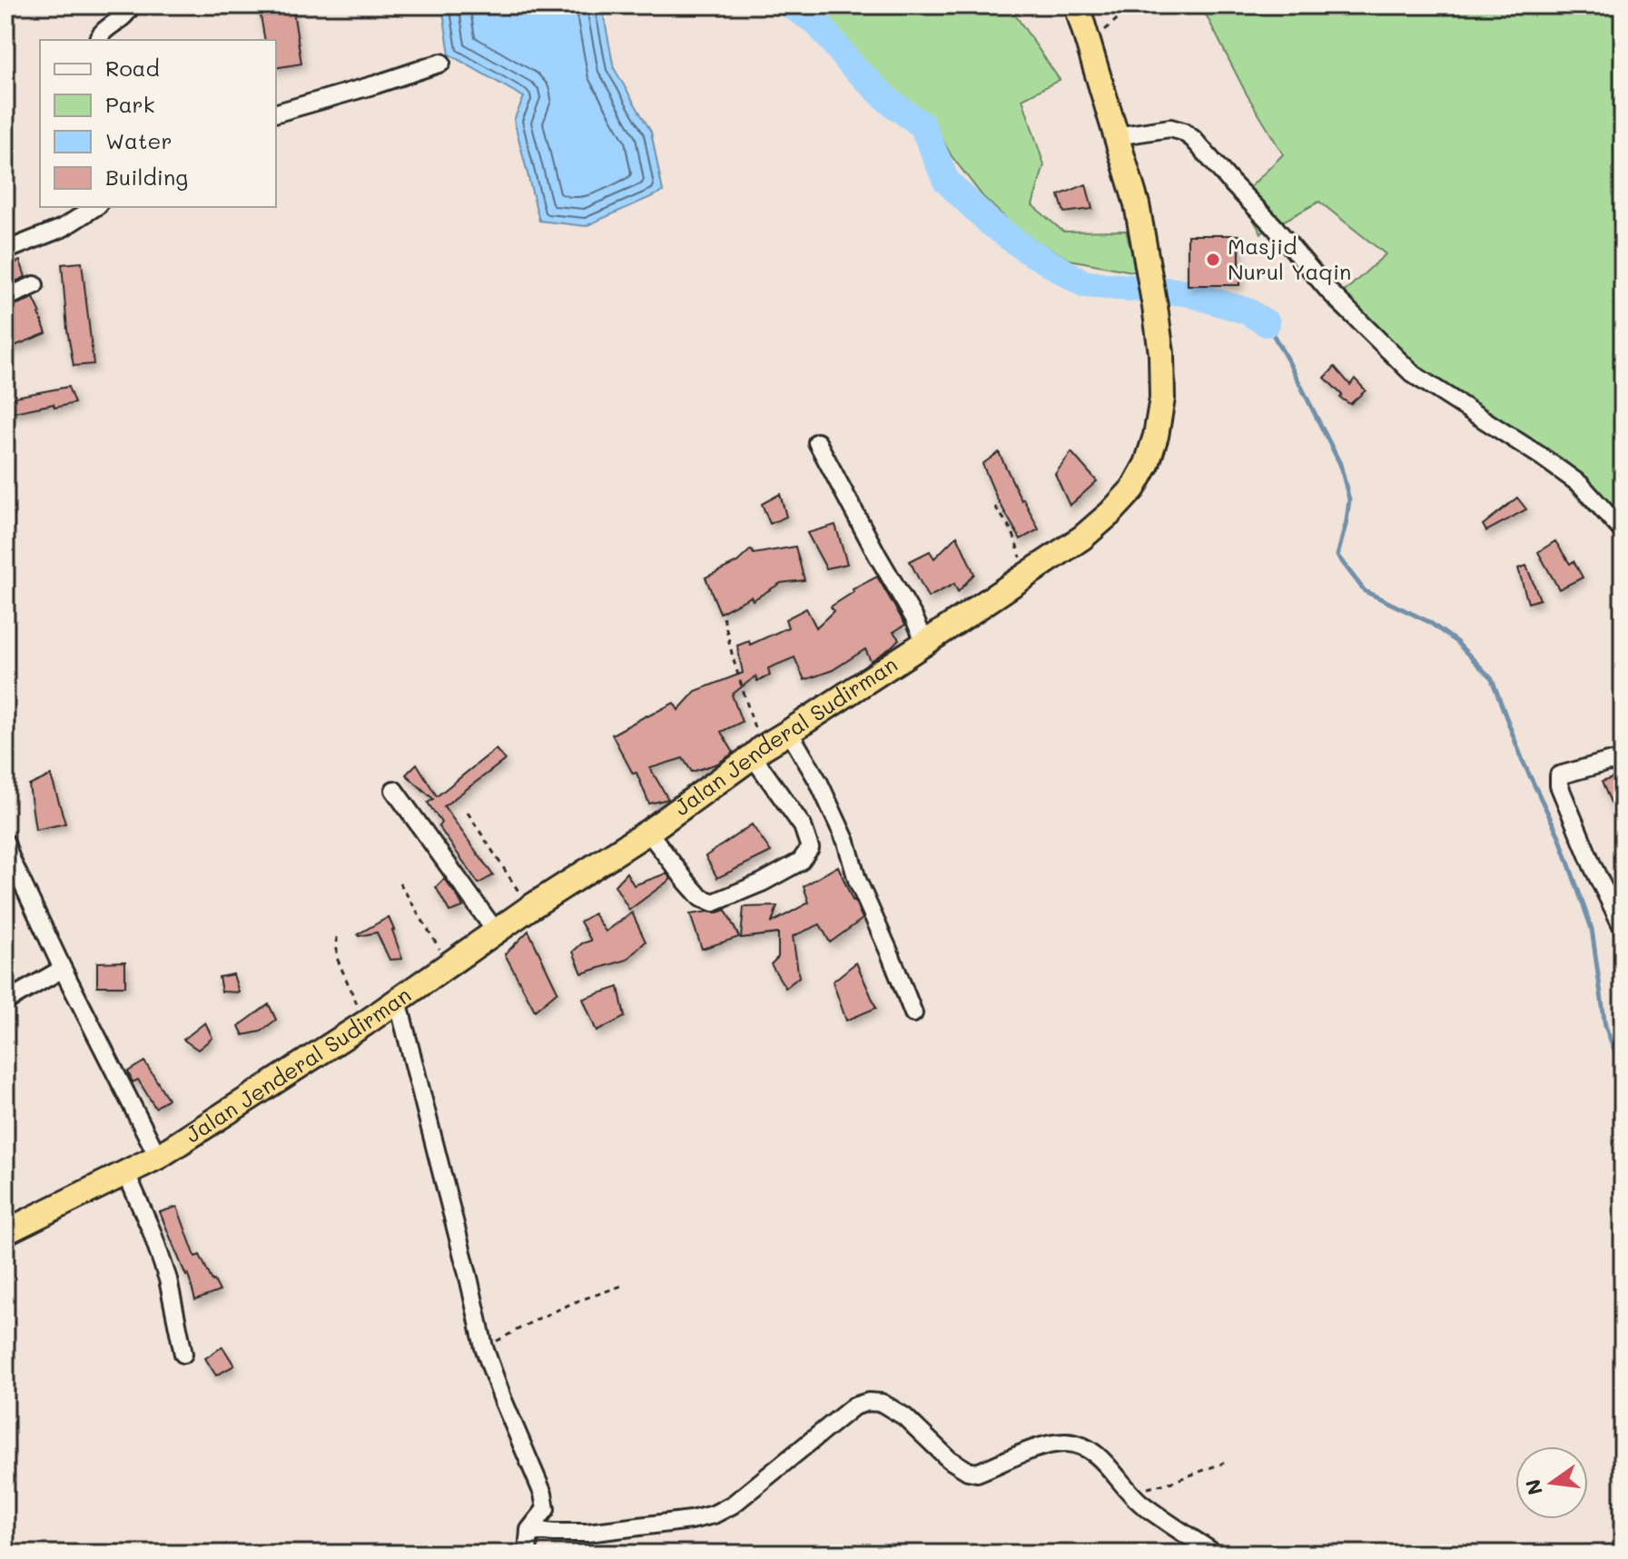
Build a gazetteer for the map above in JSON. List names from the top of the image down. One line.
{"streets":{"highway":["Jalan Jenderal Sudirman"]},"places":["Masjid Nurul Yaqin"],"legend":["Road","Park","Water","Building"],"north":"left"}
